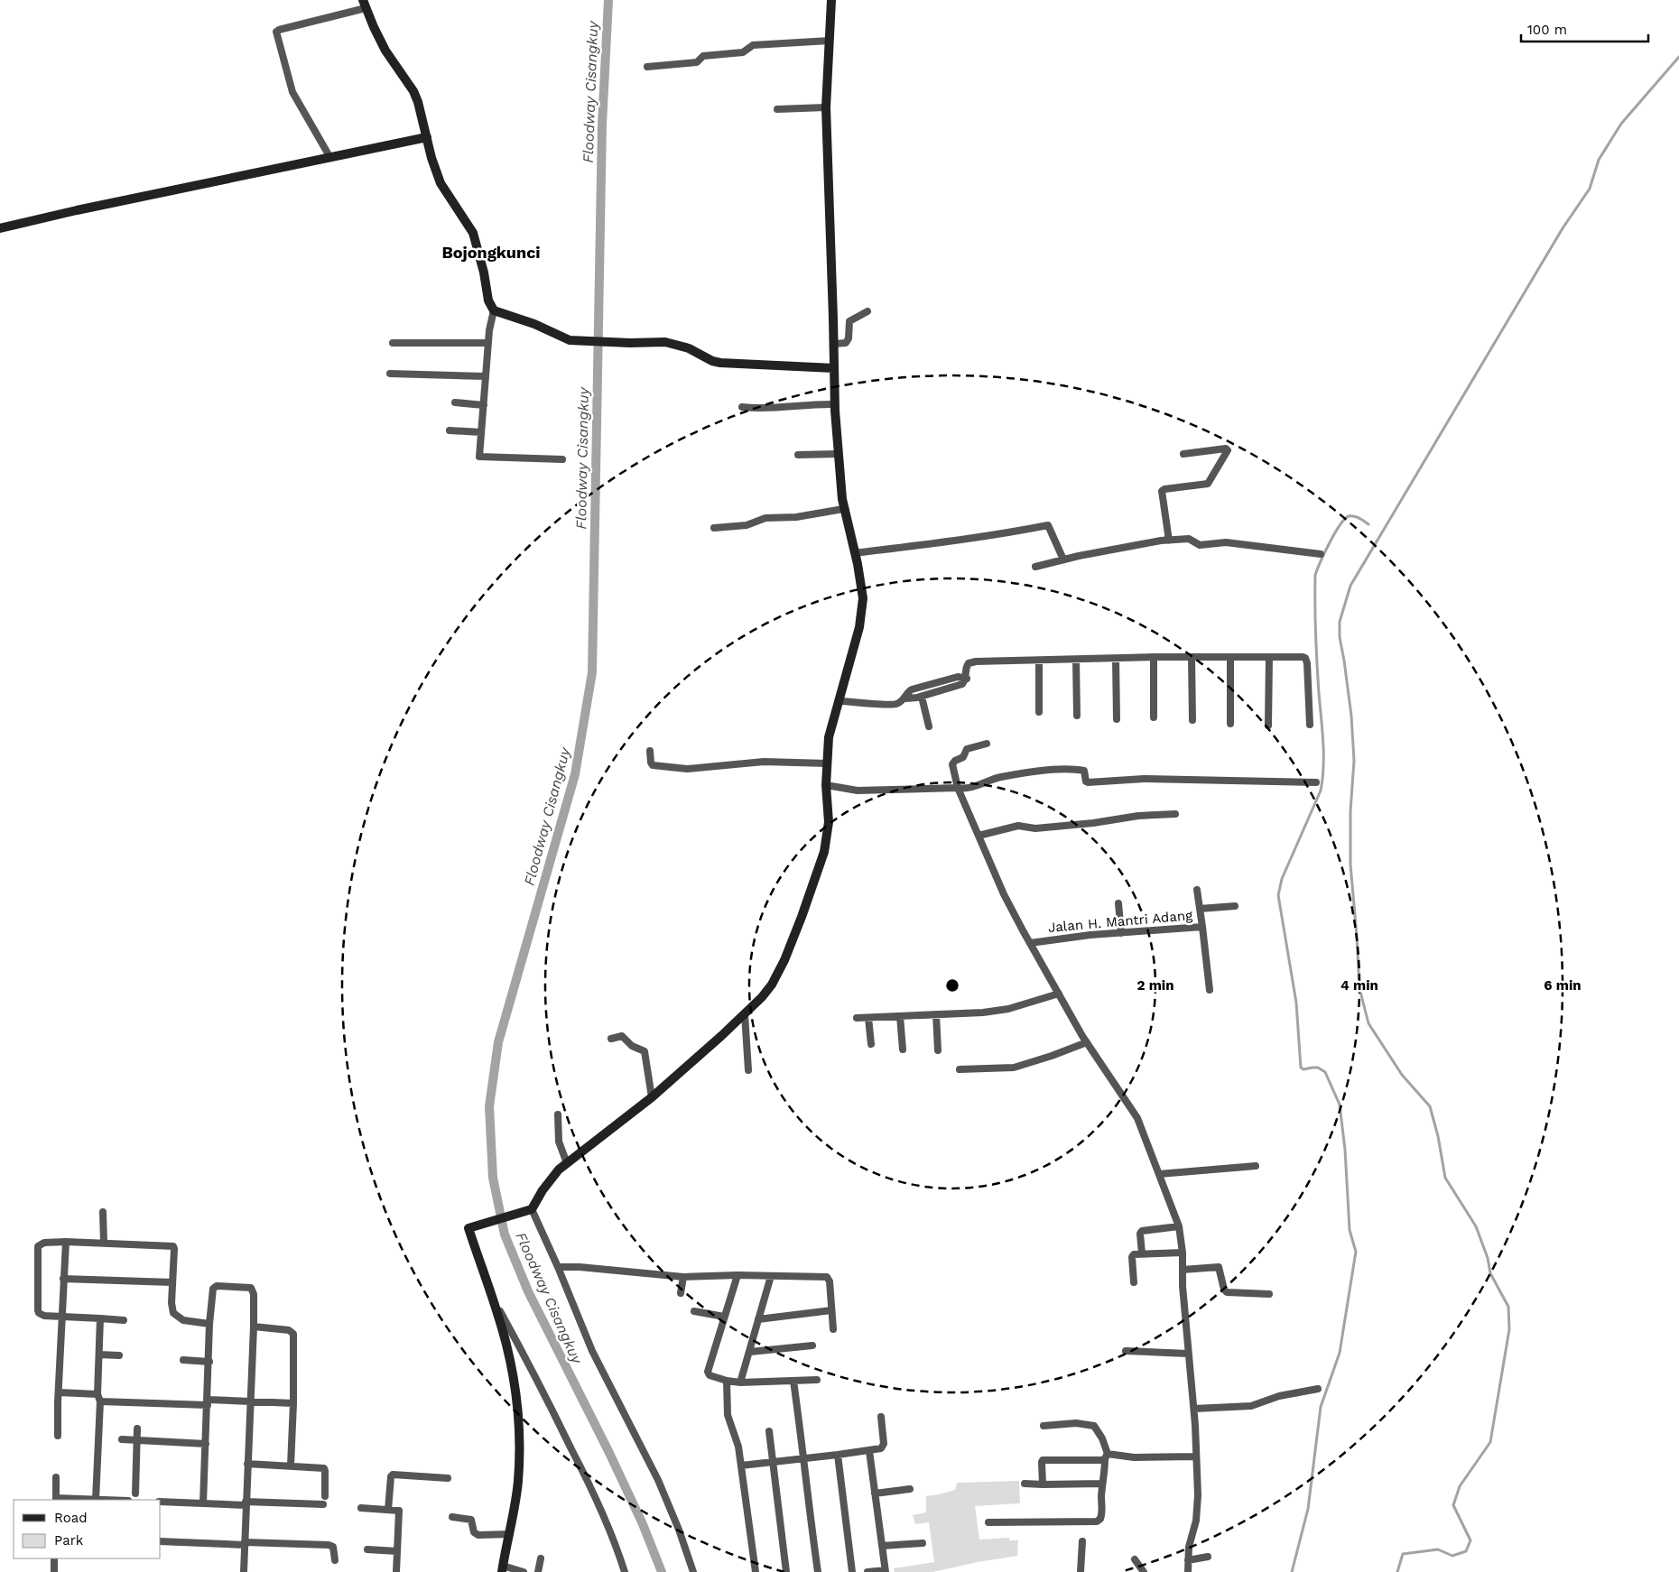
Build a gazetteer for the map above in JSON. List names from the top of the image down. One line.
{"streets":{"street":["Jalan H. Mantri Adang"]},"districts":["Bojongkunci"],"water":["Floodway Cisangkuy"],"legend":["Road","Park"],"scale_bar":"100 m","rings":["2 min","4 min","6 min"]}
